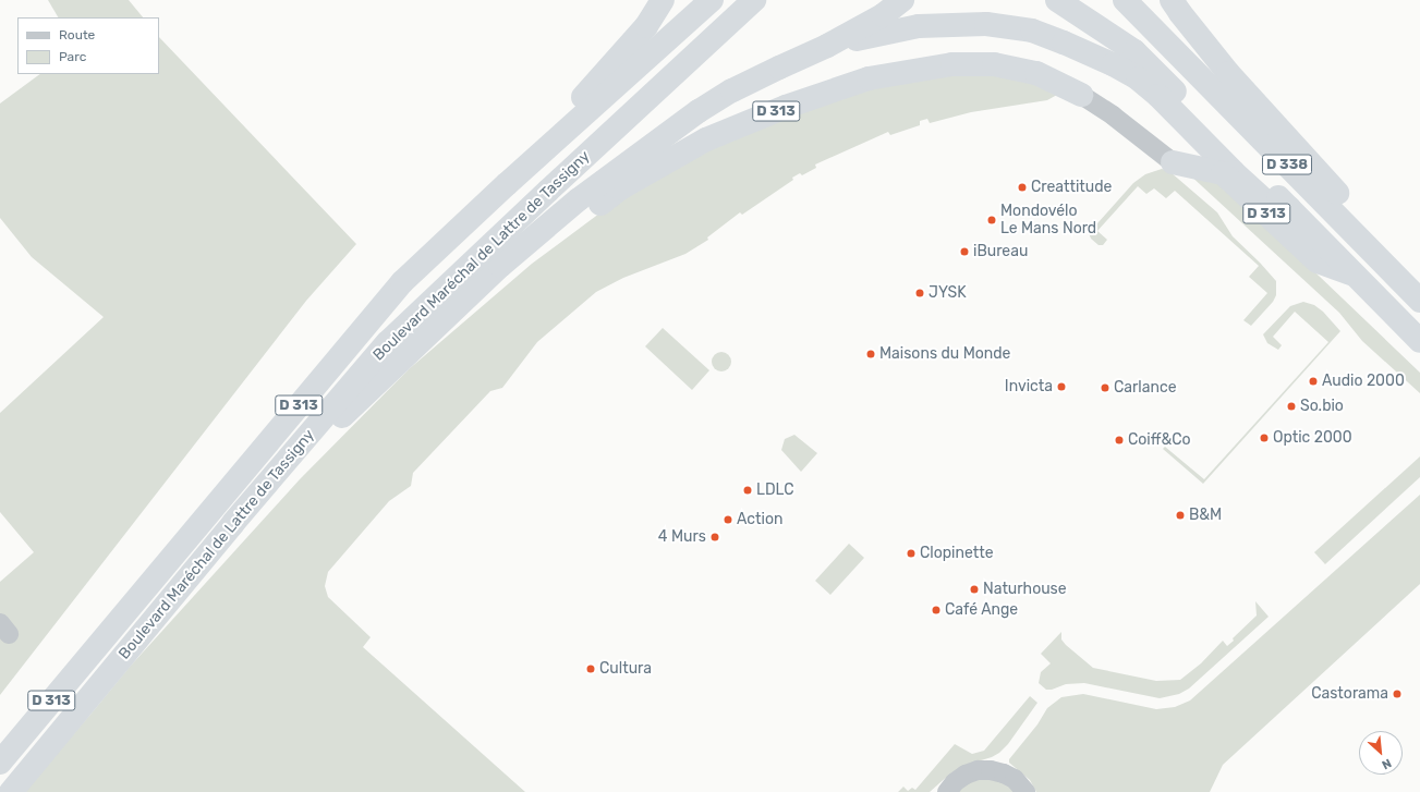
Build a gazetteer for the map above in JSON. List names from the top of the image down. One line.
{"streets":{"highway":["D 313","D 338","Boulevard Maréchal de Lattre de Tassigny"]},"crossings":[["D 313","D 338"],["D 313","Boulevard Maréchal de Lattre de Tassigny"]],"places":["Creattitude","Mondovélo Le Mans Nord","iBureau","JYSK","Maisons du Monde","Audio 2000","Invicta","Carlance","So.bio","Optic 2000","Coiff&Co","LDLC","B&M","Action","4 Murs","Clopinette","Naturhouse","Café Ange","Cultura","Castorama"],"legend":["Route","Parc"],"north":"bottom right"}
